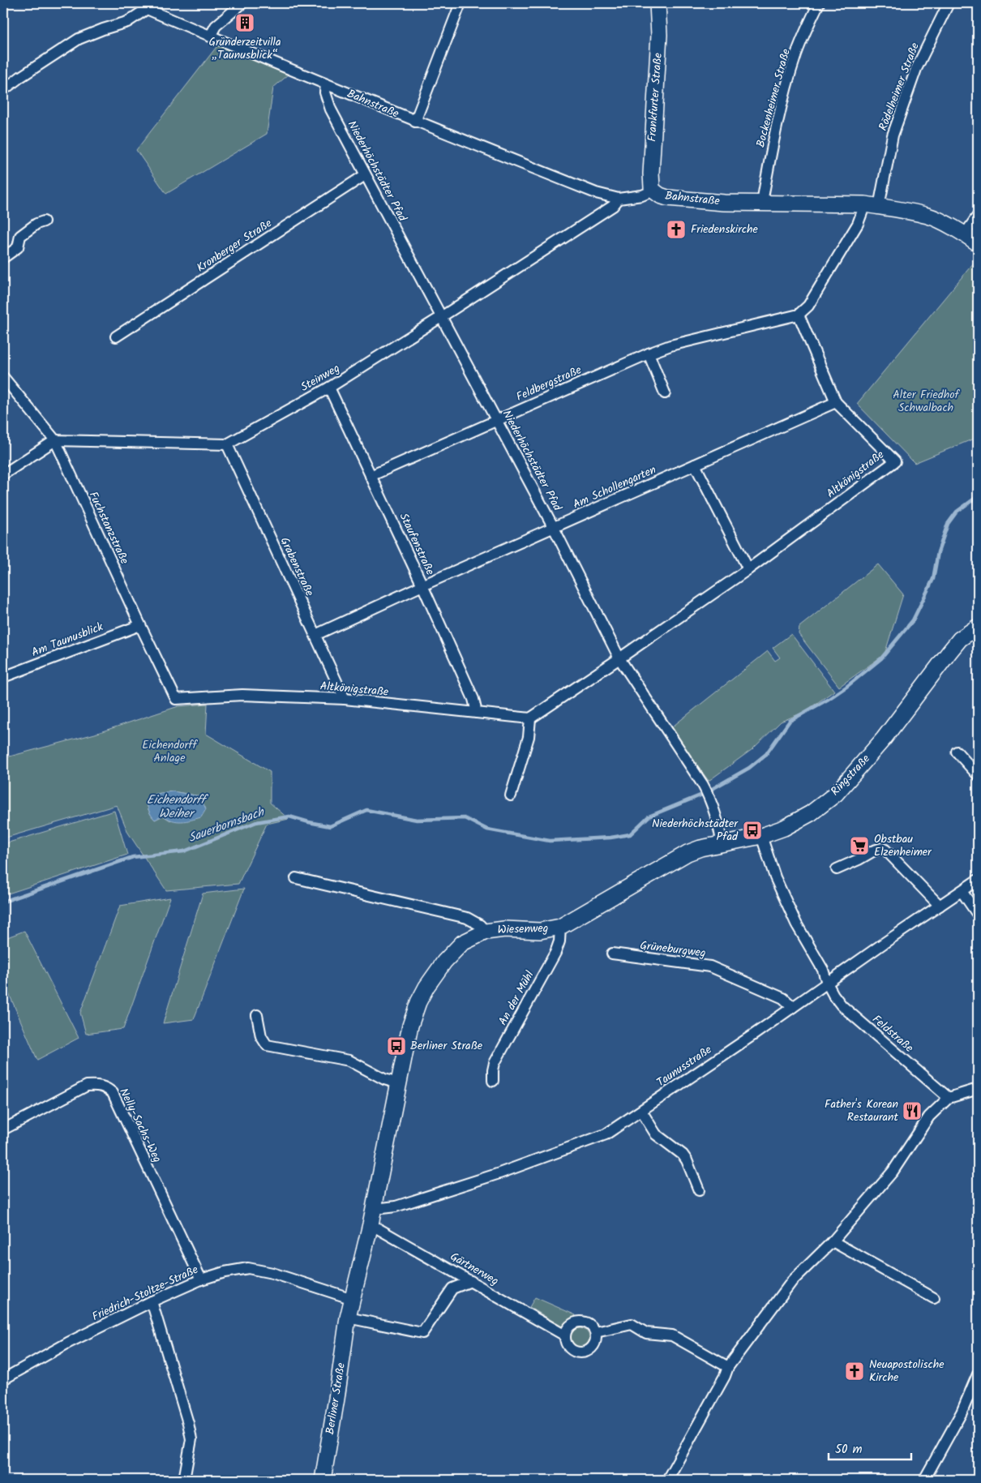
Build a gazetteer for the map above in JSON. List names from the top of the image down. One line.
{"streets":{"street":["Rödelheimer Straße","Frankfurter Straße","Bockenheimer Straße","Bahnstraße","Niederhöchstädter Pfad","Kronberger Straße","Steinweg","Feldbergstraße","Altkönigstraße","Am Schollengarten","Fuchstanzstraße","Staufenstraße","Grabenstraße","Am Taunusblick","Ringstraße","Wiesenweg","Grüneburgweg","An der Mühl","Feldstraße","Taunusstraße","Nelly-Sachs-Weg","Gärtnerweg","Friedrich-Stoltze-Straße","Berliner Straße"]},"crossings":[["Rödelheimer Straße","Bahnstraße"],["Frankfurter Straße","Bahnstraße"],["Bockenheimer Straße","Bahnstraße"],["Bahnstraße","Niederhöchstädter Pfad"],["Bahnstraße","Steinweg"],["Niederhöchstädter Pfad","Kronberger Straße"],["Niederhöchstädter Pfad","Steinweg"],["Niederhöchstädter Pfad","Feldbergstraße"],["Niederhöchstädter Pfad","Altkönigstraße"],["Niederhöchstädter Pfad","Am Schollengarten"],["Niederhöchstädter Pfad","Wiesenweg"],["Steinweg","Staufenstraße"],["Steinweg","Grabenstraße"],["Feldbergstraße","Altkönigstraße"],["Feldbergstraße","Staufenstraße"],["Altkönigstraße","Am Schollengarten"],["Altkönigstraße","Fuchstanzstraße"],["Altkönigstraße","Staufenstraße"],["Altkönigstraße","Grabenstraße"],["Am Schollengarten","Staufenstraße"],["Am Schollengarten","Grabenstraße"],["Fuchstanzstraße","Am Taunusblick"],["Ringstraße","Wiesenweg"],["Wiesenweg","An der Mühl"],["Wiesenweg","Berliner Straße"],["Grüneburgweg","Taunusstraße"],["Feldstraße","Taunusstraße"],["Taunusstraße","Berliner Straße"],["Nelly-Sachs-Weg","Friedrich-Stoltze-Straße"],["Gärtnerweg","Berliner Straße"],["Friedrich-Stoltze-Straße","Berliner Straße"]],"water":["Eichendorff Weiher","Sauerbornsbach"],"parks":["Alter Friedhof Schwalbach","Eichendorff Anlage"],"places":{"building":["Gründerzeitvilla „Taunusblick“"],"church":["Friedenskirche","Neuapostolische Kirche"],"bus stop":["Niederhöchstädter Pfad","Berliner Straße"],"supermarket":["Obstbau Elzenheimer"],"restaurant":["Father's Korean Restaurant"]},"scale_bar":"50 m"}
